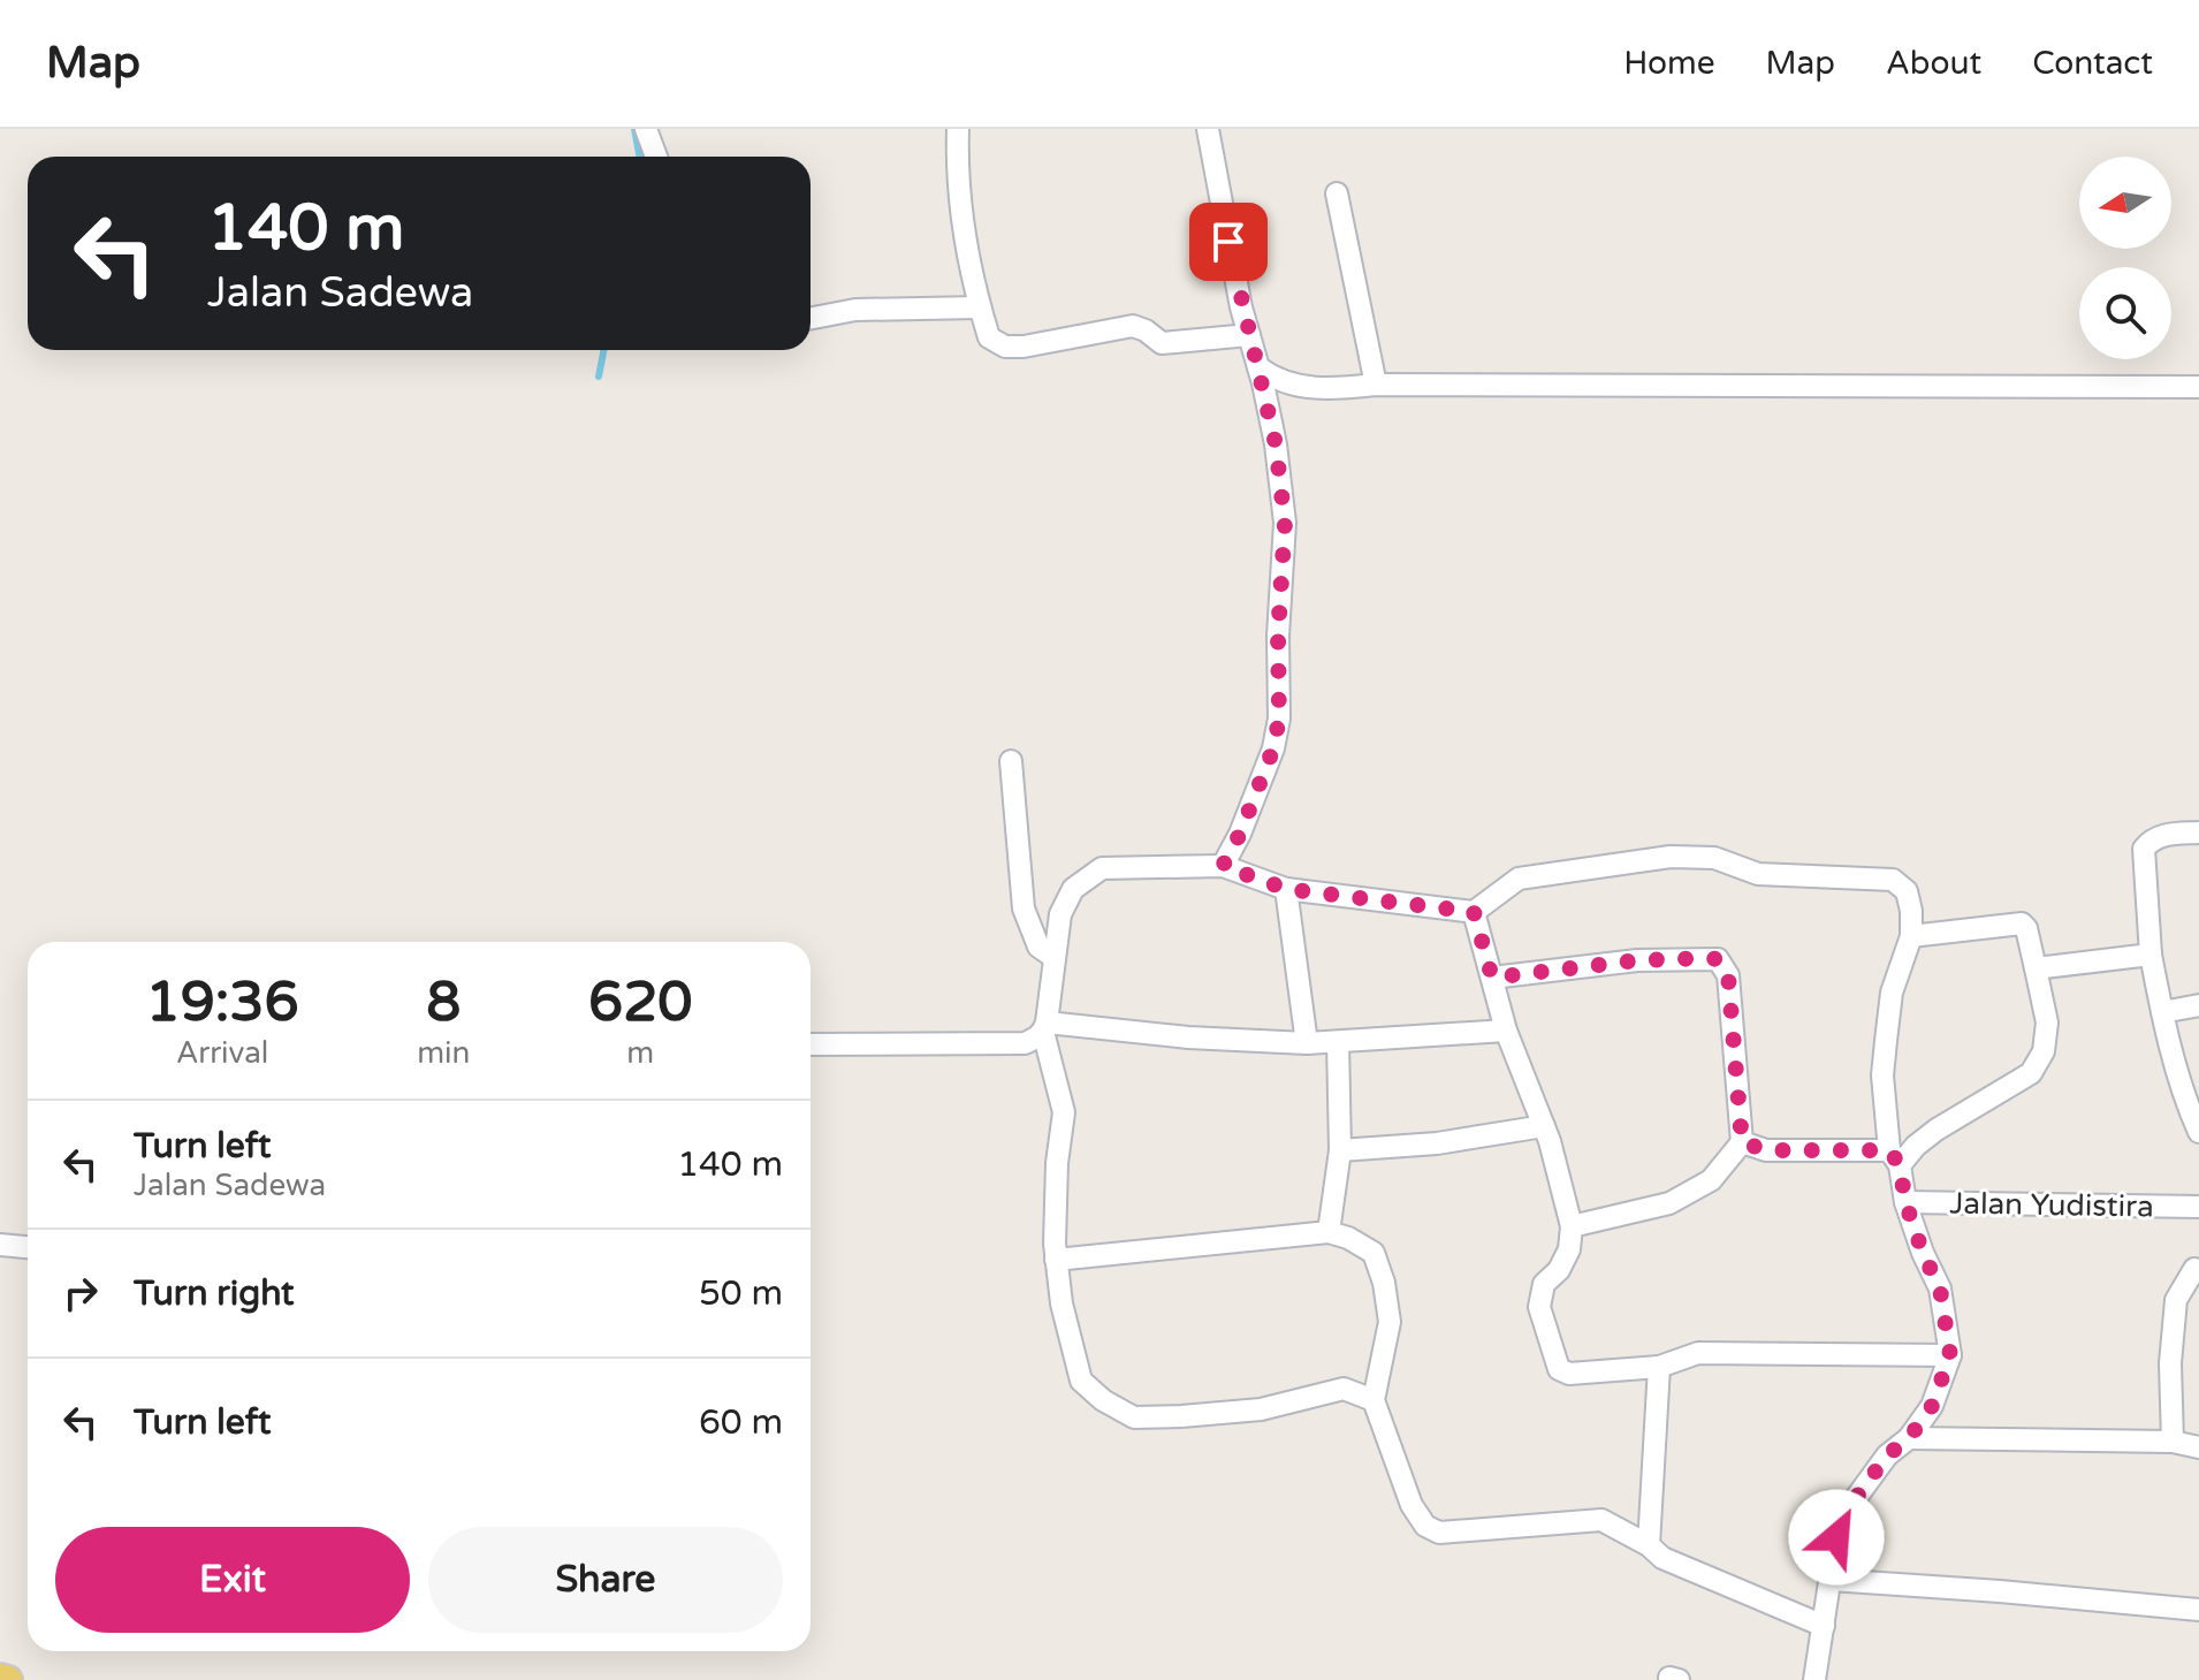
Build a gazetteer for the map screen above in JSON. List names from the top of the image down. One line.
{"streets":{"street":["Jalan Yudistira"]},"north":"left","page":{"header":"Map","nav":["Home","Map","About","Contact"],"turn":["140 m","Jalan Sadewa"],"eta":["19:36","Arrival","8","min","620","m"],"list":[{"name":"Turn left","note":"Jalan Sadewa","value":"140 m"},{"name":"Turn right","value":"50 m"},{"name":"Turn left","value":"60 m"}],"buttons":["Exit","Share"]}}
